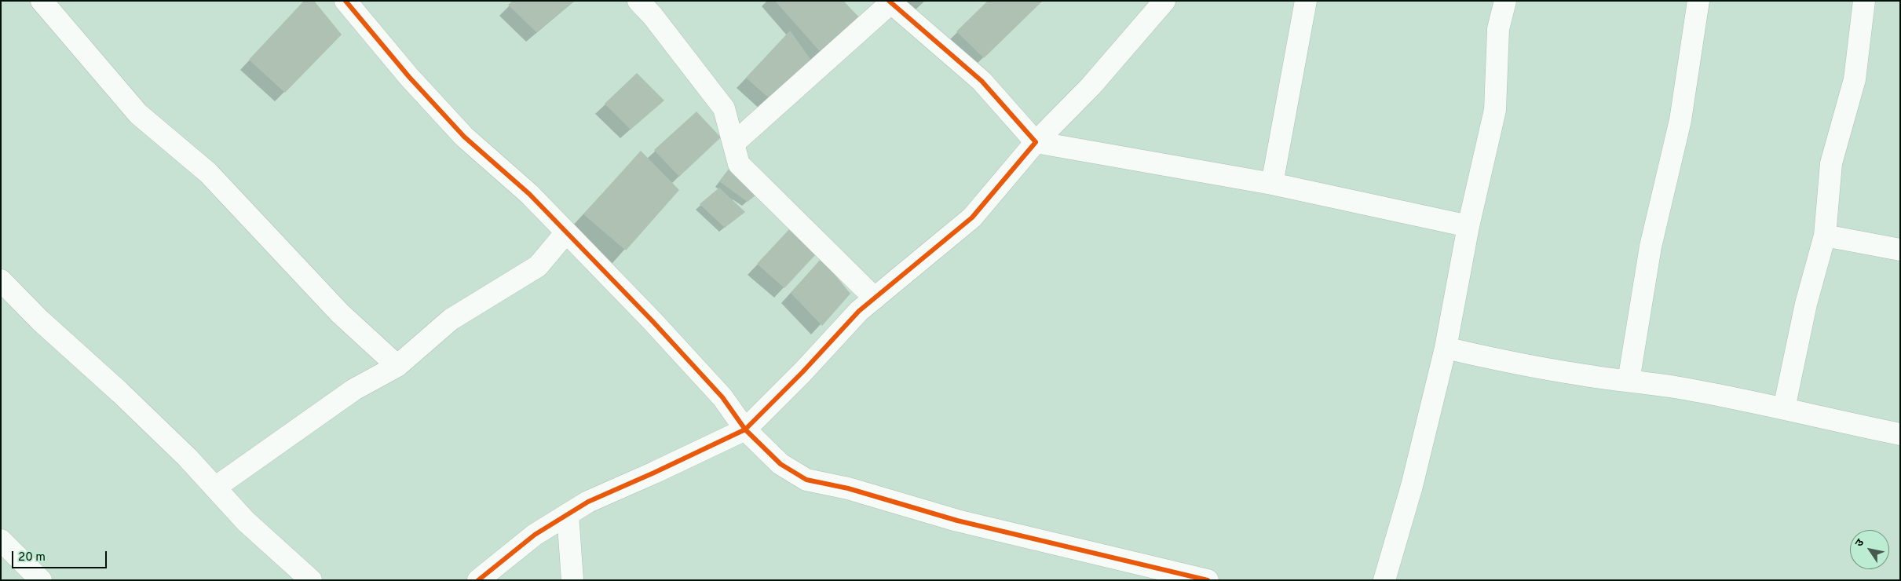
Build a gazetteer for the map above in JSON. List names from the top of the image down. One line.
{"scale_bar":"20 m","north":"top left"}
